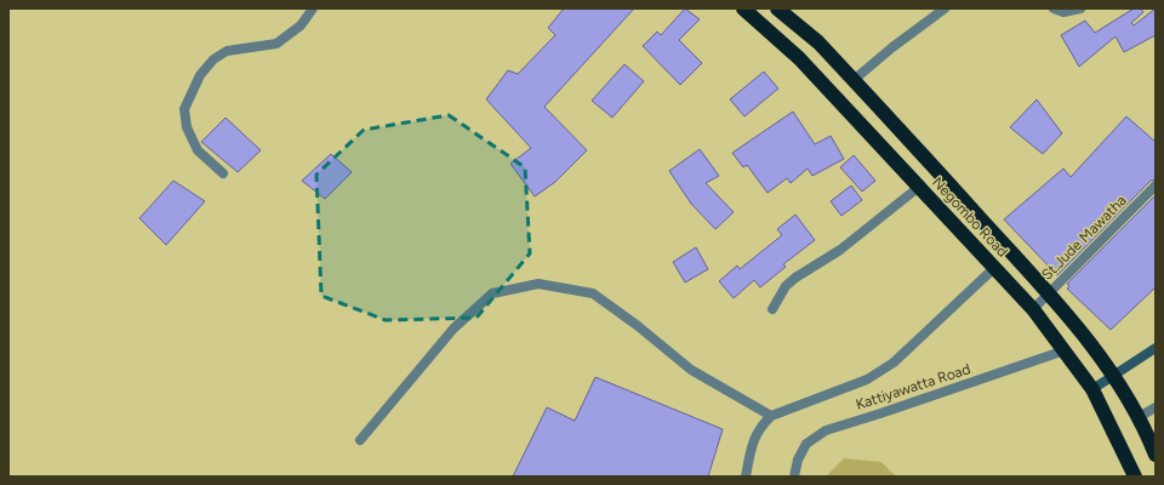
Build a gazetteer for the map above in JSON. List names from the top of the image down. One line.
{"streets":{"highway":["Negombo Road"],"street":["St.Jude Mawatha","Kattiyawatta Road"]},"crossings":[["Negombo Road","St.Jude Mawatha"],["Negombo Road","Kattiyawatta Road"]]}
